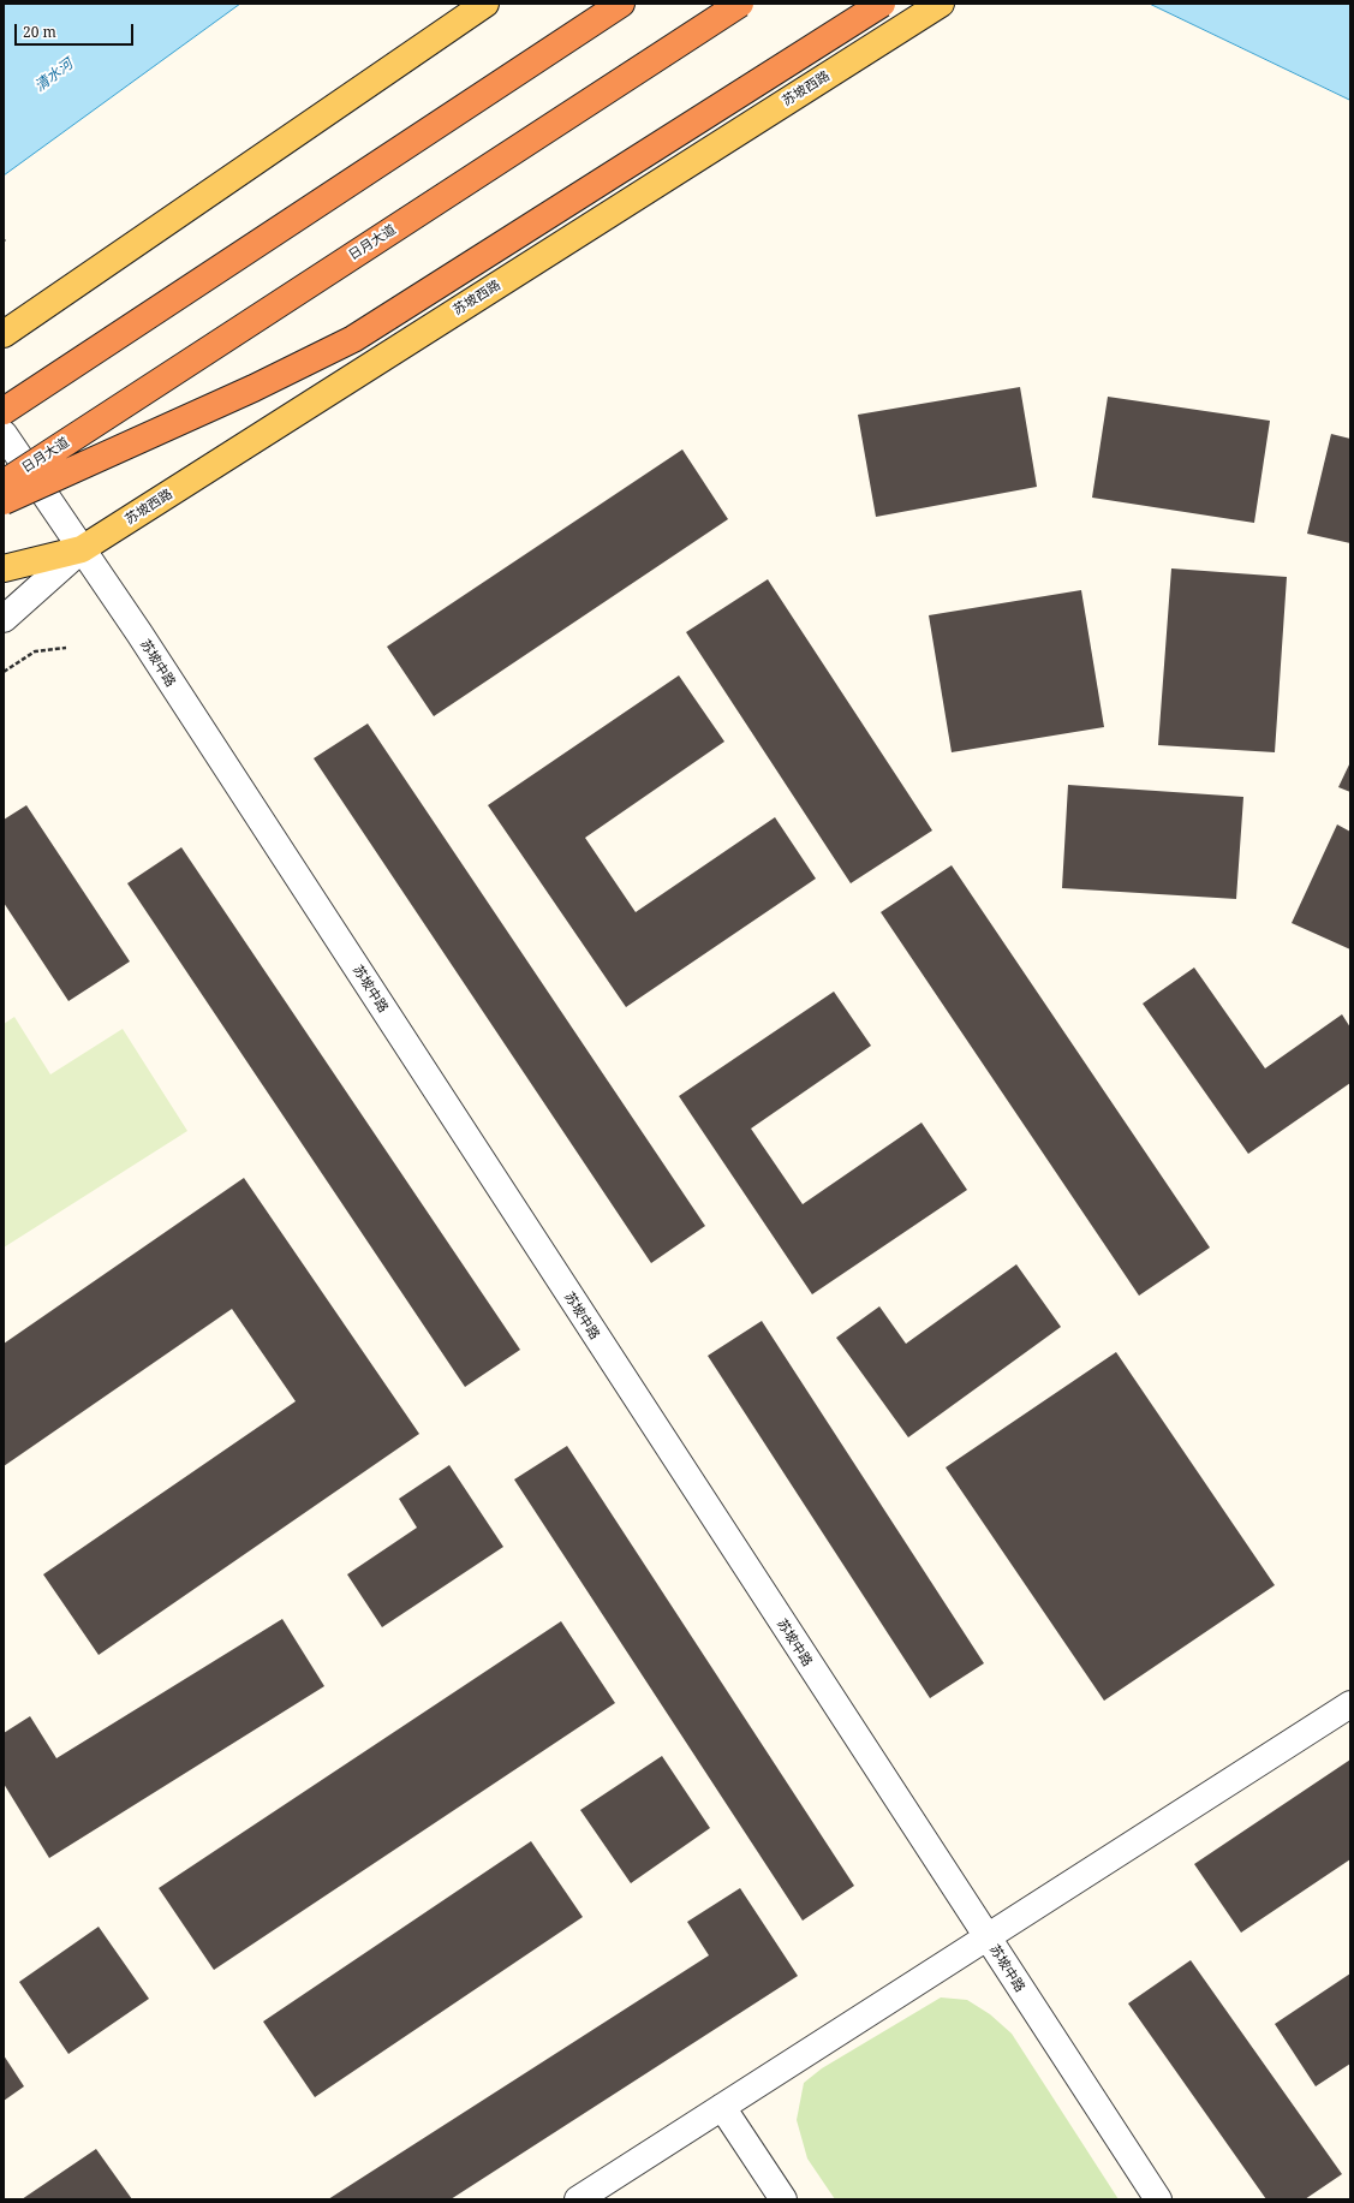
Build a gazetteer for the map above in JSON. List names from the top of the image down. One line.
{"streets":{"highway":["日月大道"],"main road":["苏坡西路"],"street":["苏坡中路"]},"crossings":[["苏坡西路","苏坡中路"]],"water":["清水河"],"scale_bar":"20 m"}
